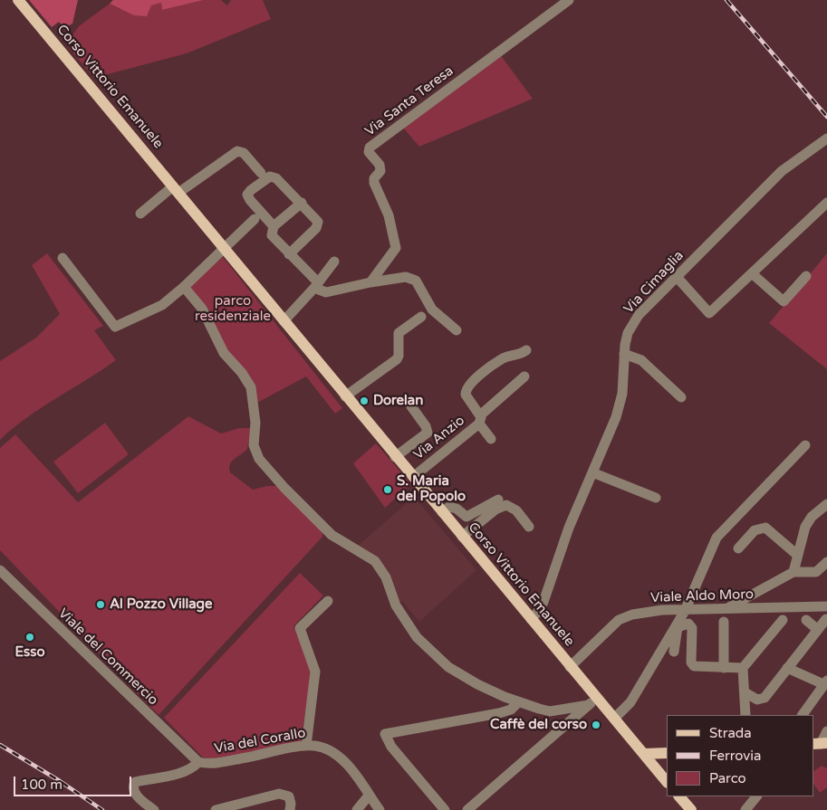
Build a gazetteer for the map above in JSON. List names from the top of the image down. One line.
{"streets":{"main road":["Corso Vittorio Emanuele"],"street":["Via Santa Teresa","Via Cimaglia","Via Anzio","Viale Aldo Moro","Viale del Commercio","Via del Corallo"]},"crossings":[["Corso Vittorio Emanuele","Via Cimaglia"],["Corso Vittorio Emanuele","Via Anzio"],["Corso Vittorio Emanuele","Viale Aldo Moro"],["Viale del Commercio","Via del Corallo"]],"parks":["parco residenziale"],"places":["Dorelan","S. Maria del Popolo","Al Pozzo Village","Esso","Caffè del corso"],"legend":["Strada","Ferrovia","Parco"],"scale_bar":"100 m"}
